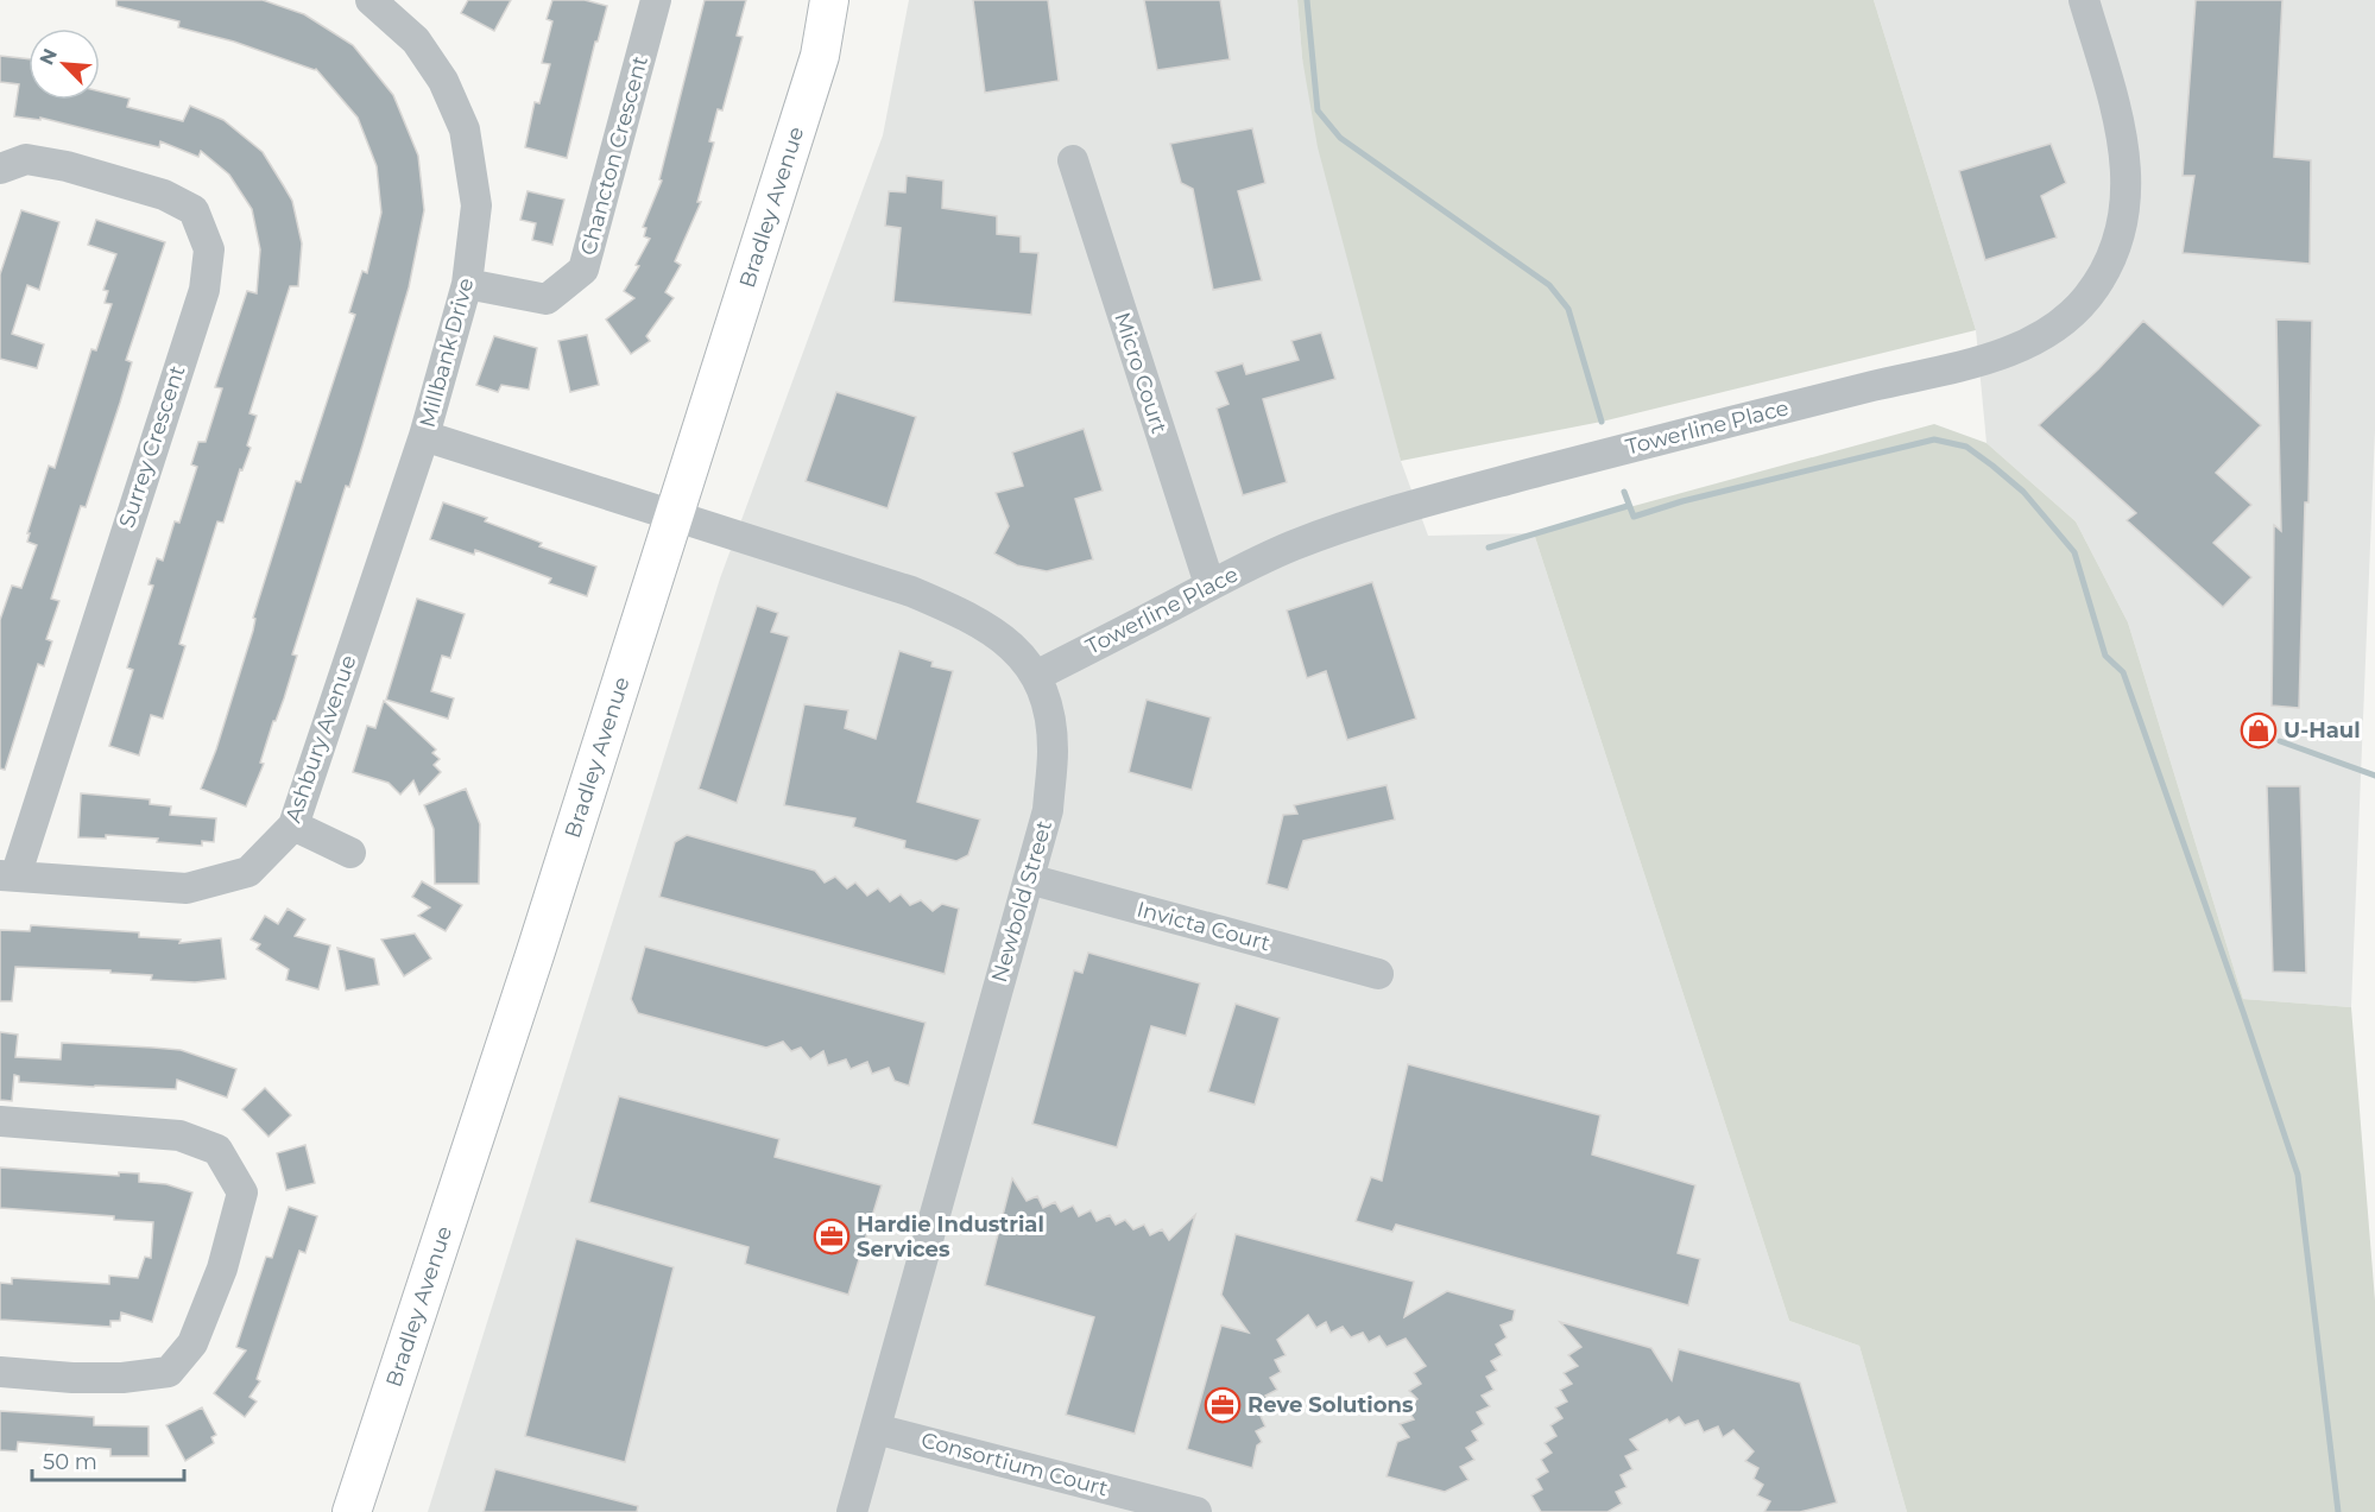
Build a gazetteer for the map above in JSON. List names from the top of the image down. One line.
{"streets":{"main road":["Bradley Avenue"],"street":["Chancton Crescent","Millbank Drive","Micro Court","Towerline Place","Surrey Crescent","Ashbury Avenue","Newbold Street","Invicta Court","Consortium Court"]},"crossings":[["Chancton Crescent","Millbank Drive"],["Bradley Avenue","Millbank Drive"],["Bradley Avenue","Newbold Street"],["Millbank Drive","Ashbury Avenue"],["Millbank Drive","Newbold Street"],["Micro Court","Towerline Place"],["Towerline Place","Newbold Street"],["Surrey Crescent","Ashbury Avenue"],["Newbold Street","Invicta Court"],["Newbold Street","Consortium Court"]],"places":{"shop":["U-Haul"],"office":["Hardie Industrial Services","Reve Solutions"]},"scale_bar":"50 m","north":"top left"}
